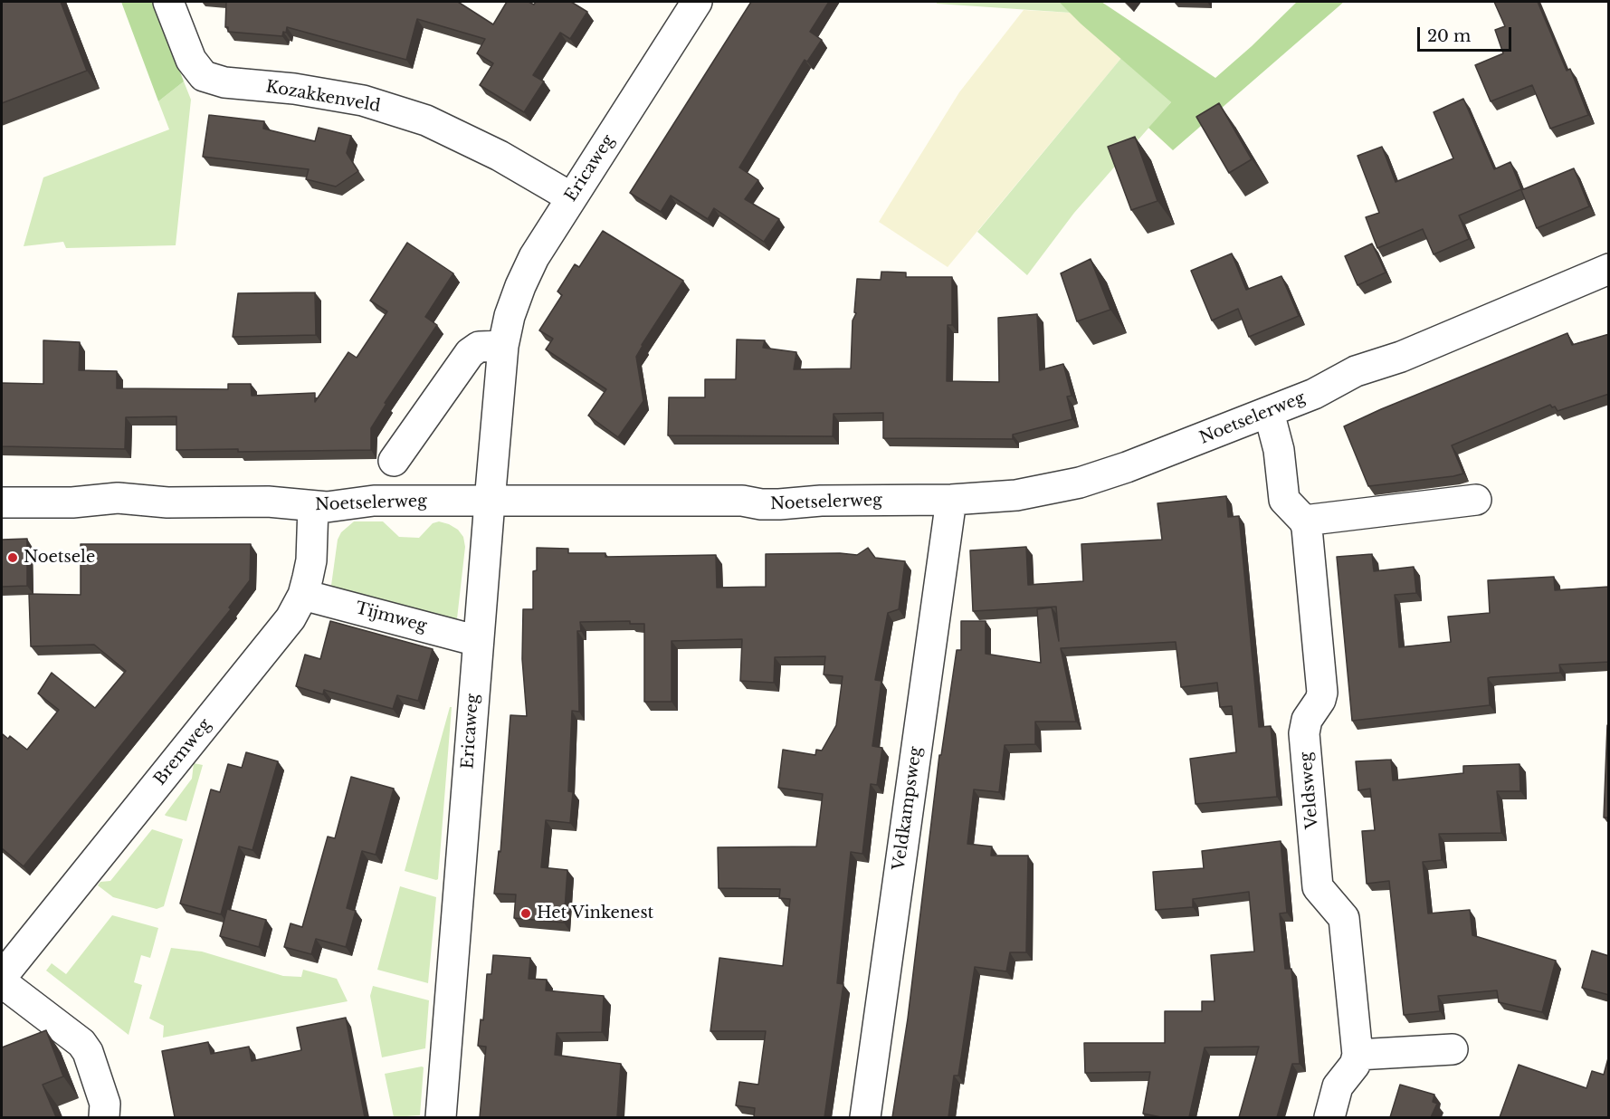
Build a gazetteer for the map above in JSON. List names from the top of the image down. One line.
{"streets":{"street":["Kozakkenveld","Ericaweg","Noetselerweg","Tijmweg","Bremweg","Veldsweg","Veldkampsweg"]},"crossings":[["Kozakkenveld","Ericaweg"],["Ericaweg","Noetselerweg"],["Ericaweg","Tijmweg"],["Noetselerweg","Bremweg"],["Noetselerweg","Veldkampsweg"],["Tijmweg","Bremweg"]],"places":["Noetsele","Het Vinkenest"],"scale_bar":"20 m"}
